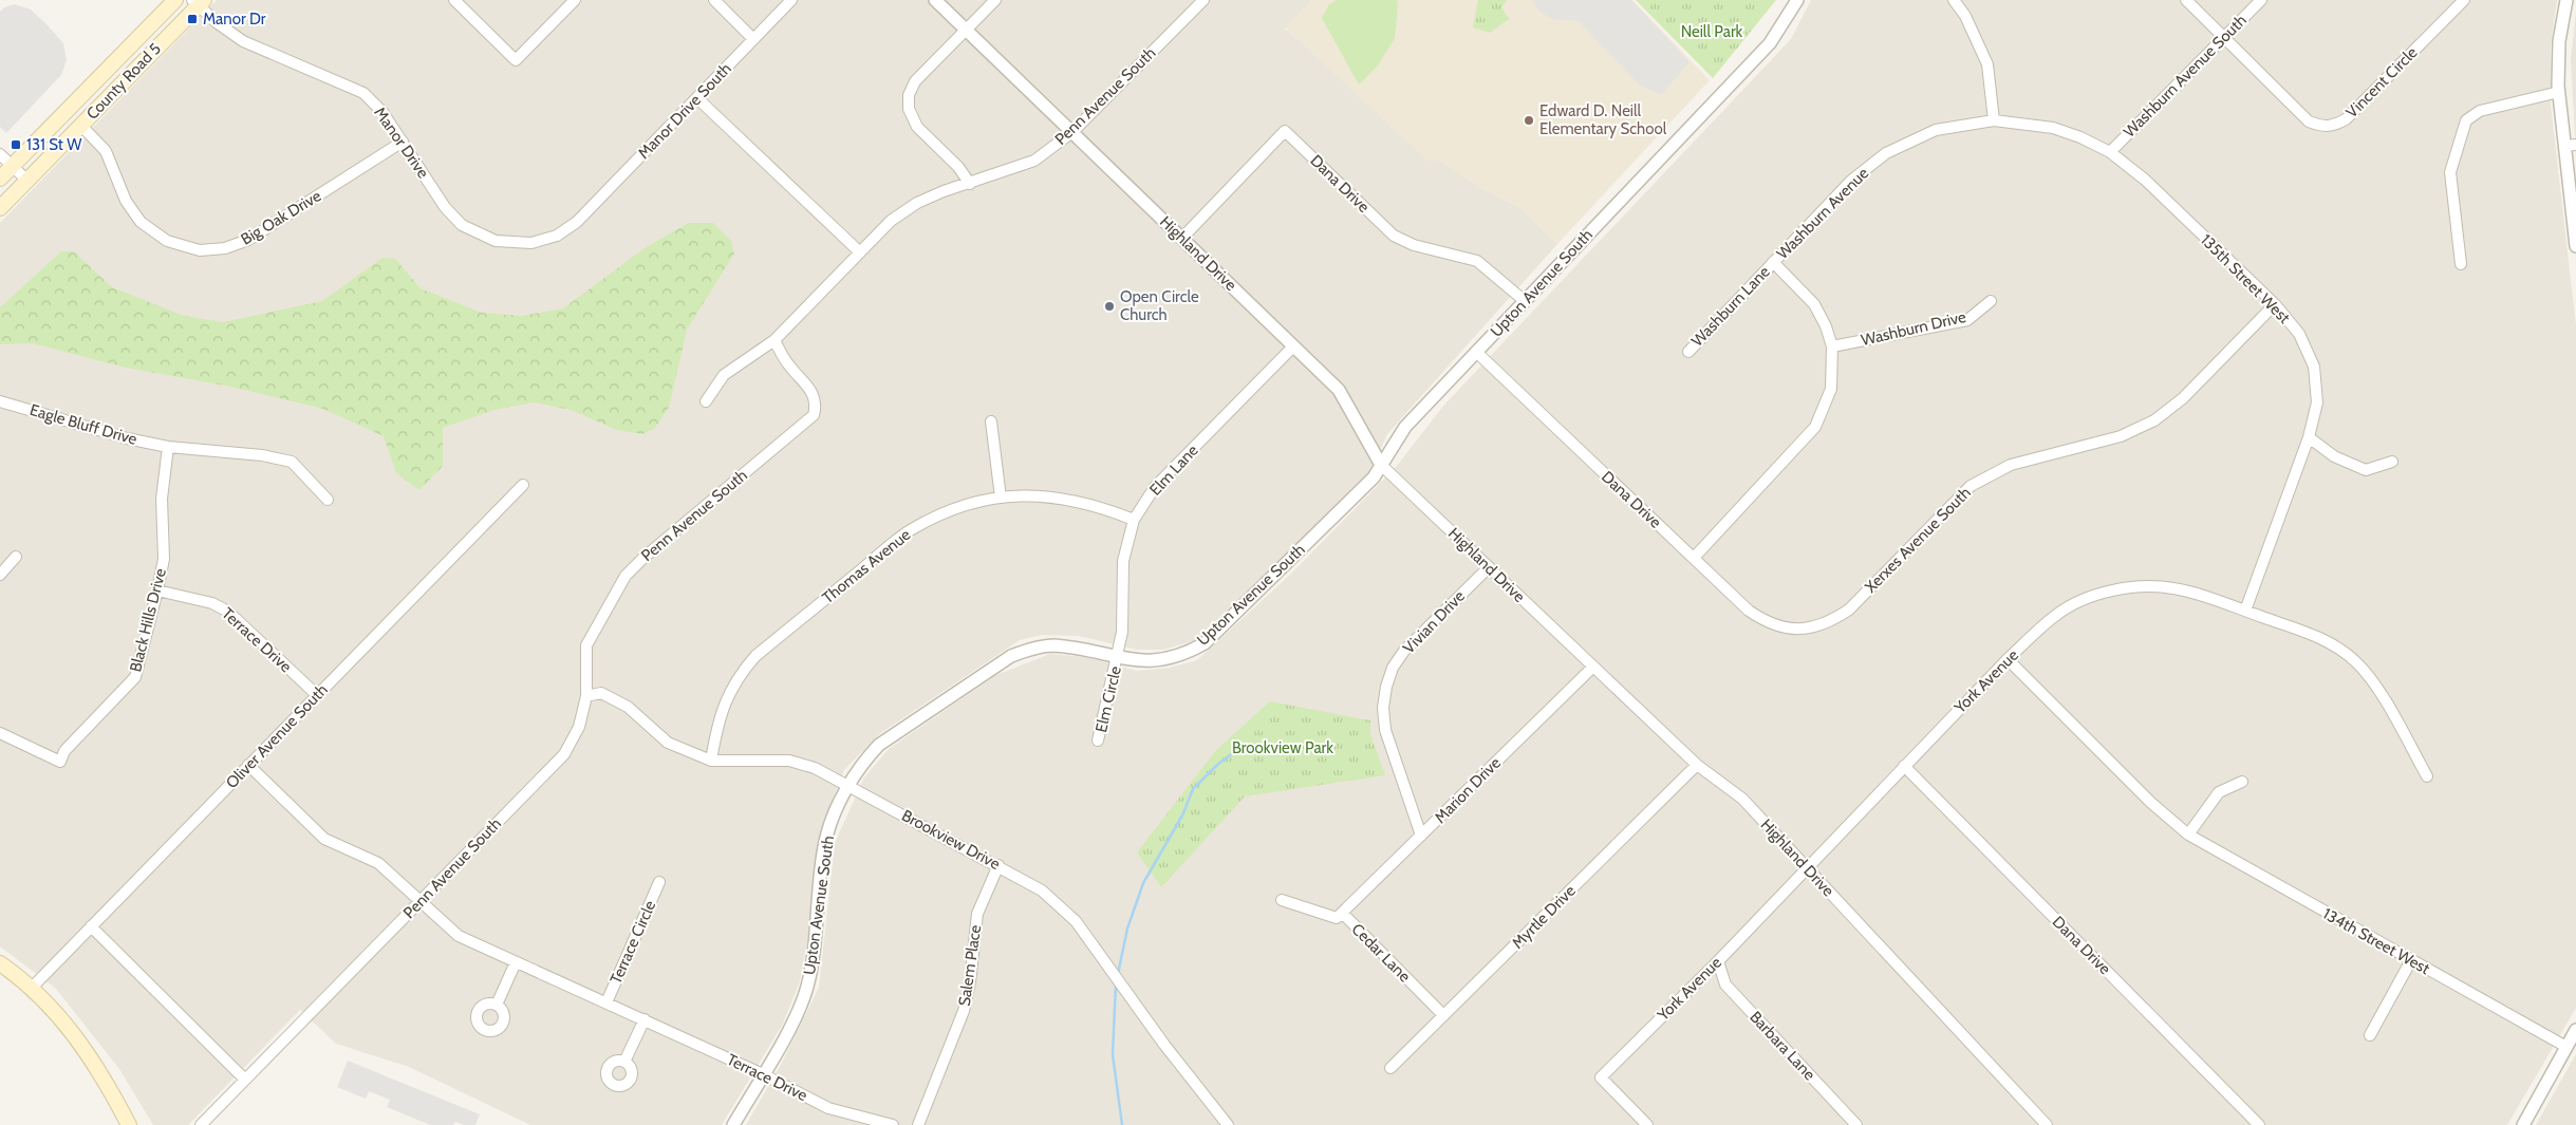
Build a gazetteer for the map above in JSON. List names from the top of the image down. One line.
{"streets":{"main road":["County Road 5"],"street":["Washburn Avenue South","Vincent Circle","Penn Avenue South","Manor Drive South","Manor Drive","Dana Drive","Washburn Avenue","Big Oak Drive","Highland Drive","135th Street West","Upton Avenue South","Washburn Lane","Washburn Drive","Eagle Bluff Drive","Elm Lane","Xerxes Avenue South","Thomas Avenue","Black Hills Drive","Vivian Drive","Terrace Drive","York Avenue","Elm Circle","Oliver Avenue South","Marion Drive","Brookview Drive","Myrtle Drive","134th Street West","Terrace Circle","Cedar Lane","Salem Place","Barbara Lane"]},"crossings":[["Washburn Avenue South","Vincent Circle"],["Washburn Avenue South","Washburn Avenue"],["Washburn Avenue South","135th Street West"],["County Road 5","Manor Drive"],["County Road 5","Big Oak Drive"],["Penn Avenue South","Highland Drive"],["Penn Avenue South","Terrace Drive"],["Penn Avenue South","Brookview Drive"],["Manor Drive South","Manor Drive"],["Manor Drive","Big Oak Drive"],["Dana Drive","Highland Drive"],["Dana Drive","Upton Avenue South"],["Dana Drive","Xerxes Avenue South"],["Dana Drive","York Avenue"],["Washburn Avenue","135th Street West"],["Washburn Avenue","Washburn Lane"],["Highland Drive","Upton Avenue South"],["Highland Drive","Elm Lane"],["Highland Drive","Vivian Drive"],["Highland Drive","York Avenue"],["Highland Drive","Marion Drive"],["Highland Drive","Myrtle Drive"],["135th Street West","Xerxes Avenue South"],["135th Street West","York Avenue"],["Upton Avenue South","Elm Lane"],["Upton Avenue South","Terrace Drive"],["Upton Avenue South","Elm Circle"],["Upton Avenue South","Brookview Drive"],["Eagle Bluff Drive","Black Hills Drive"],["Elm Lane","Thomas Avenue"],["Elm Lane","Elm Circle"],["Thomas Avenue","Brookview Drive"],["Black Hills Drive","Terrace Drive"],["Vivian Drive","Marion Drive"],["Terrace Drive","Oliver Avenue South"],["Terrace Drive","Terrace Circle"],["York Avenue","134th Street West"],["York Avenue","Barbara Lane"],["Marion Drive","Cedar Lane"],["Brookview Drive","Salem Place"],["Myrtle Drive","Cedar Lane"]],"parks":["Neill Park","Brookview Park"],"places":{"transit":["Manor Dr","131 St W"],"other":["Edward D. Neill Elementary School","Open Circle Church"]}}
